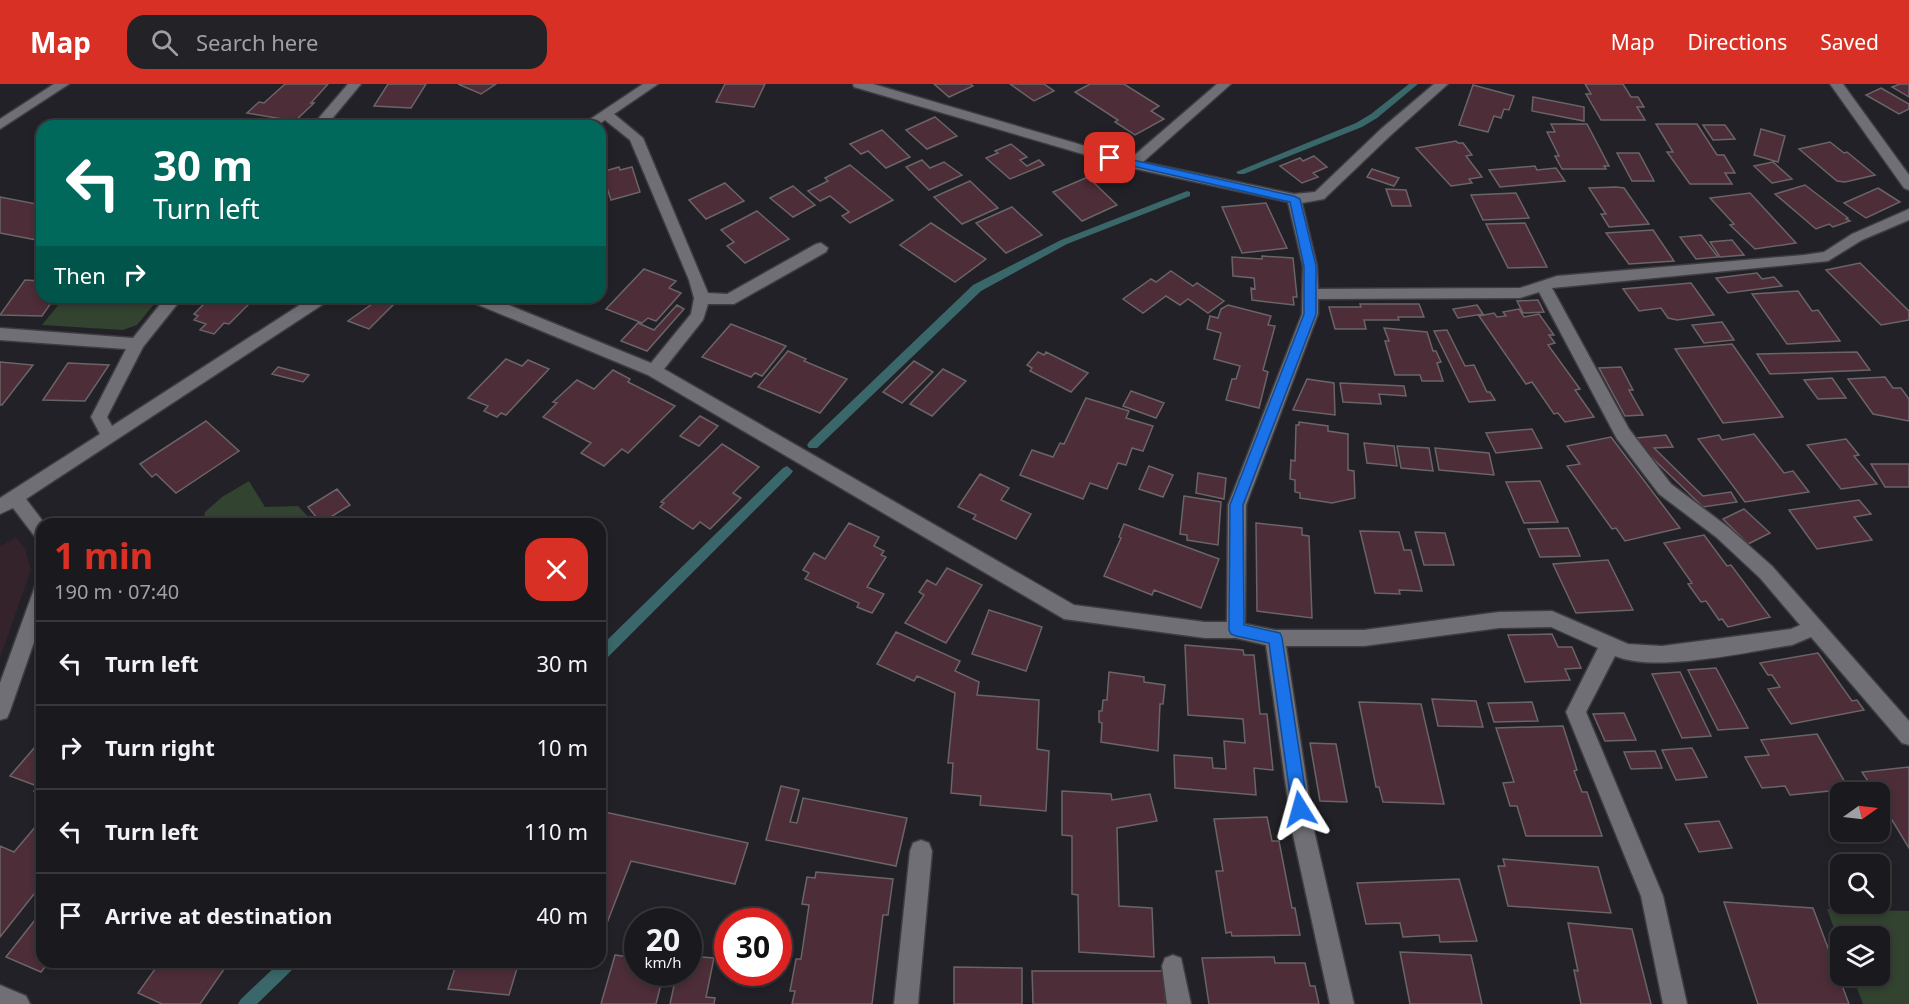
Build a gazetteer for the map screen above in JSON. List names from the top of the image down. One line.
{"north":"right","page":{"header":"Map","search":"Search here","nav":["Map","Directions","Saved"],"turn":["30 m","Turn left"],"then":"Then","heading":["1 min","190 m · 07:40"],"list":[{"name":"Turn left","value":"30 m"},{"name":"Turn right","value":"10 m"},{"name":"Turn left","value":"110 m"},{"name":"Arrive at destination","value":"40 m"}],"speed":"20 km/h","limit":"30"}}
